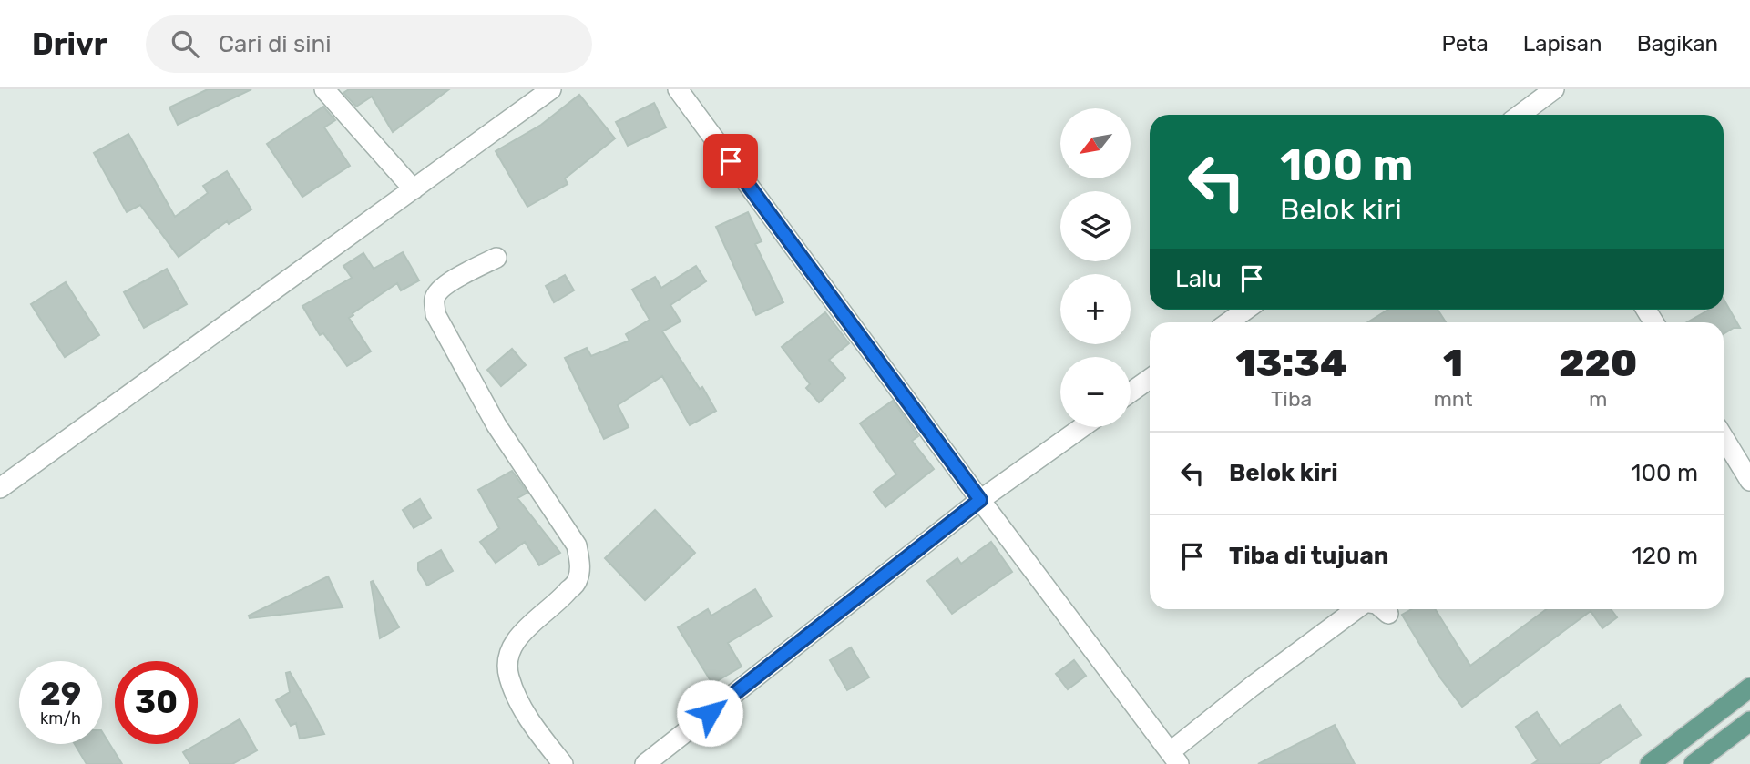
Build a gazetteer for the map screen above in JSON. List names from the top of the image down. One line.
{"north":"bottom left","page":{"header":"Drivr","search":"Cari di sini","nav":["Peta","Lapisan","Bagikan"],"map_buttons":["+","−"],"turn":["100 m","Belok kiri"],"then":"Lalu","eta":["13:34","Tiba","1","mnt","220","m"],"list":[{"name":"Belok kiri","value":"100 m"},{"name":"Tiba di tujuan","value":"120 m"}],"speed":"29 km/h","limit":"30"}}
